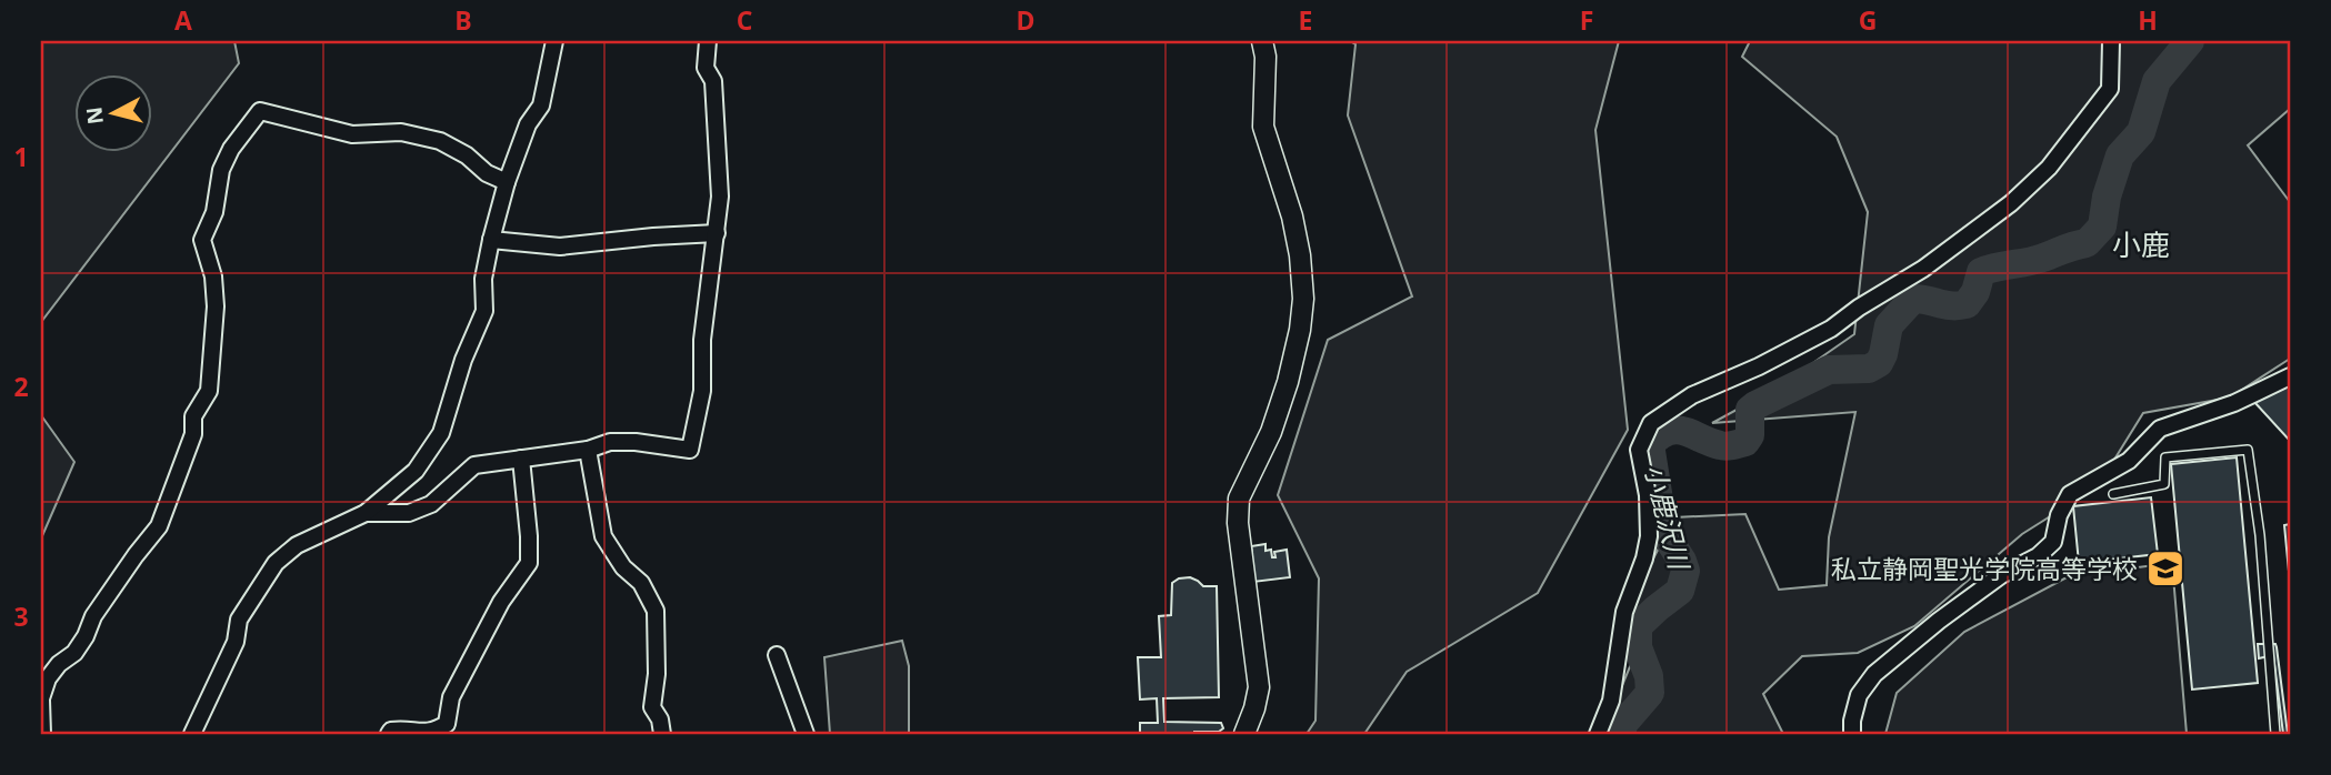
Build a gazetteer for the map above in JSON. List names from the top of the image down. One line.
{"districts":["小鹿"],"water":["小鹿沢川"],"places":{"school or university":["私立静岡聖光学院高等学校"]},"north":"left","grid":{"columns":["A","B","C","D","E","F","G","H"],"rows":["1","2","3"]}}
